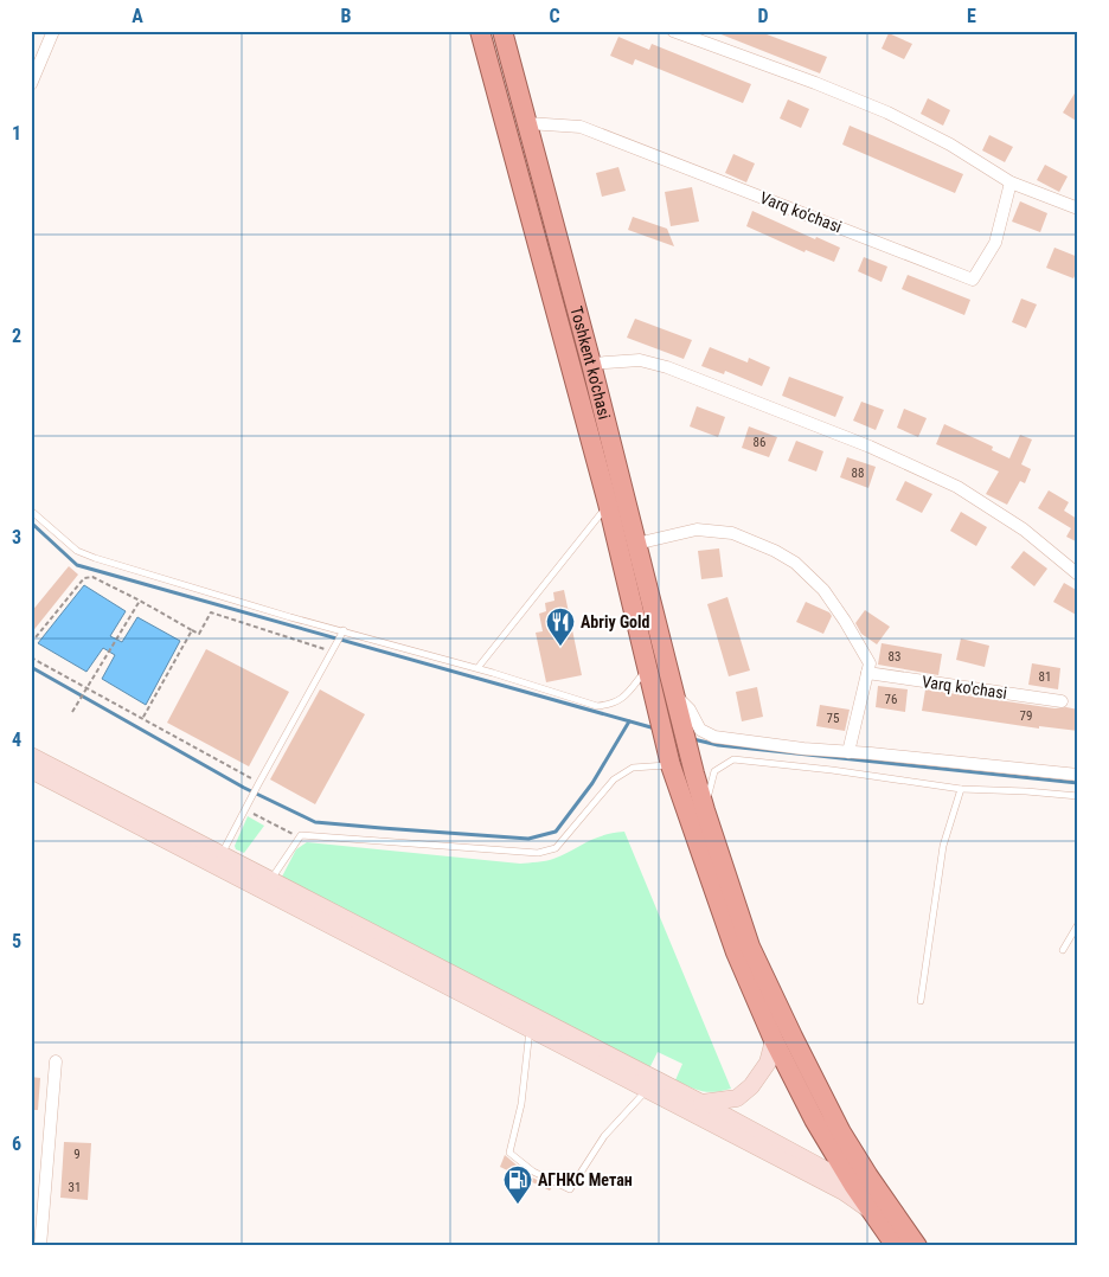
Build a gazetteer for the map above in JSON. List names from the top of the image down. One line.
{"streets":{"highway":["Toshkent ko'chasi"],"street":["Varq ko'chasi"]},"crossings":[["Varq ko'chasi","Toshkent ko'chasi"]],"places":{"restaurant":["Abriy Gold"],"fuel station":["АГНКС Метан"]},"house_numbers":["86","88","83","81","76","79","75","9","31"],"grid":{"columns":["A","B","C","D","E"],"rows":["1","2","3","4","5","6"]}}
